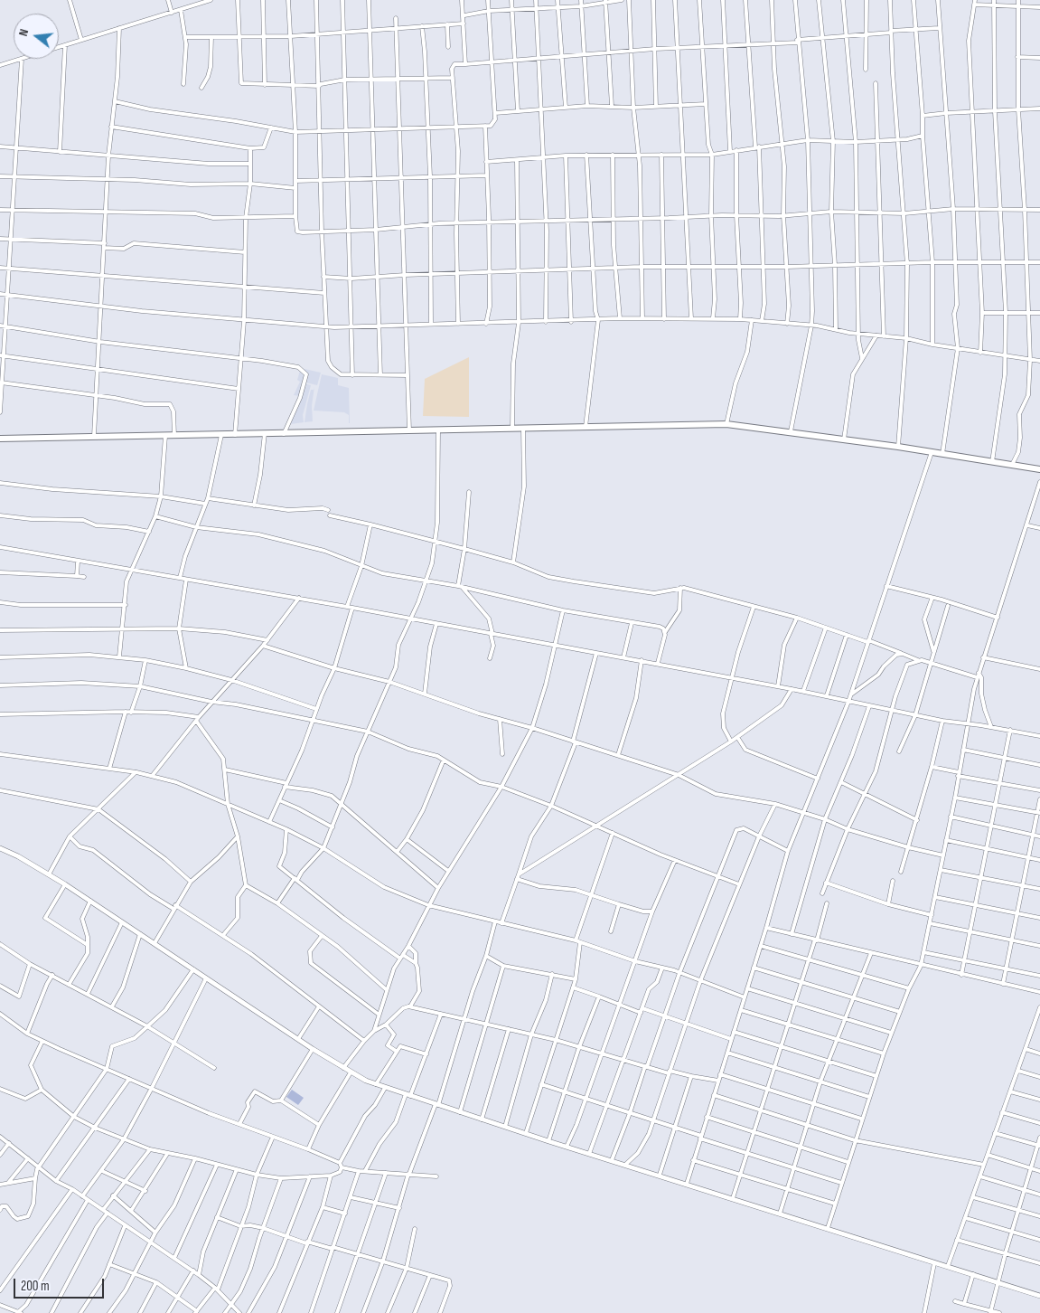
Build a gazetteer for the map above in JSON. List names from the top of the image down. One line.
{"scale_bar":"200 m","north":"left"}
